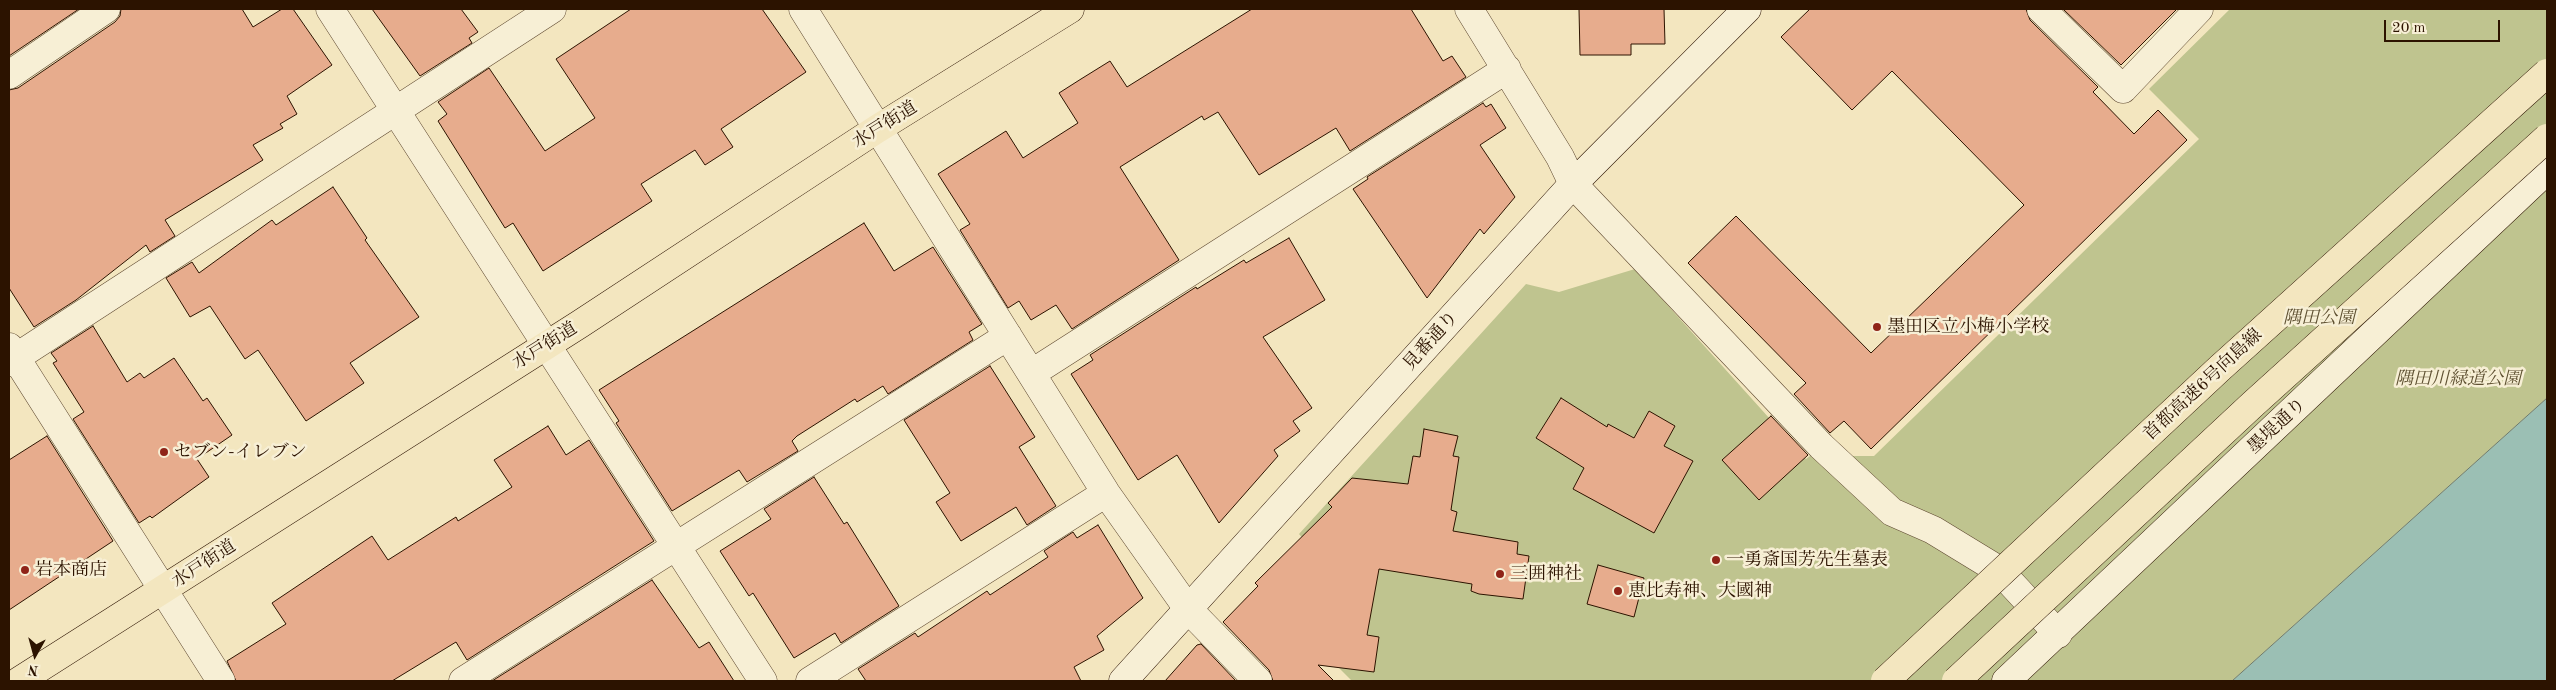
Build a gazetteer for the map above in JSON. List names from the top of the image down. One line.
{"streets":{"highway":["水戸街道","首都高速6号向島線"],"street":["見番通り","墨堤通り"]},"parks":["隅田公園","隅田川緑道公園"],"places":["墨田区立小梅小学校","セブン-イレブン","一勇斎国芳先生墓表","岩本商店","三囲神社","恵比寿神、大國神"],"scale_bar":"20 m","north":"bottom"}
